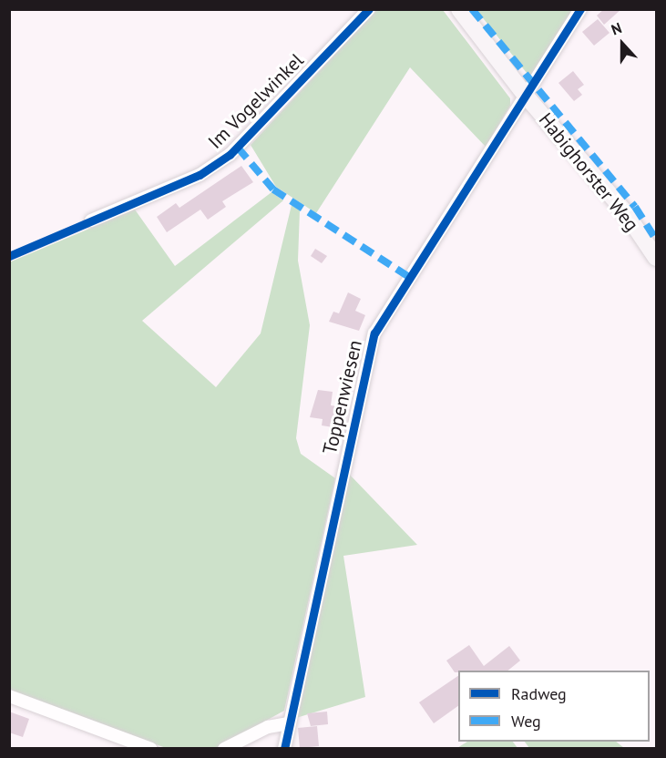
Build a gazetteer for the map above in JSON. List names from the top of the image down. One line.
{"streets":{"street":["Im Vogelwinkel","Habighorster Weg","Toppenwiesen"]},"crossings":[["Habighorster Weg","Toppenwiesen"]],"legend":["Radweg","Weg"],"north":"top"}
